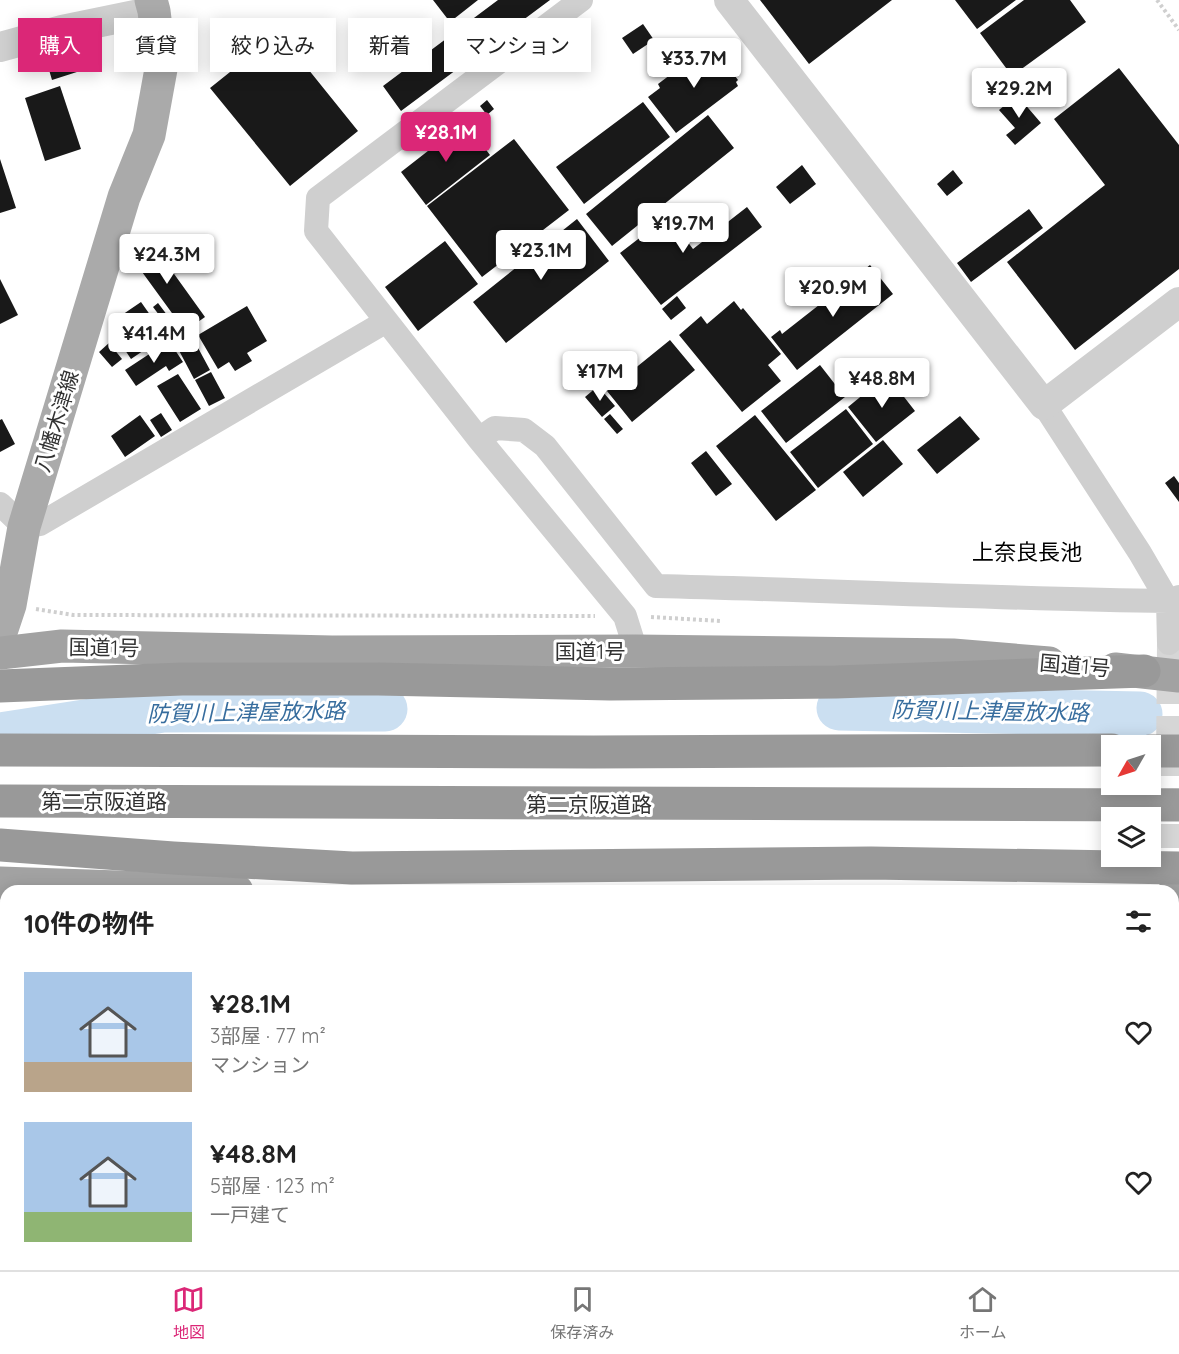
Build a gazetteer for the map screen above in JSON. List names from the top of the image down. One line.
{"streets":{"highway":["国道1号","第二京阪道路"],"main road":["八幡木津線"]},"districts":["上奈良長池"],"water":["防賀川上津屋放水路"],"north":"bottom left","page":{"chip":["購入","賃貸","絞り込み","新着","マンション"],"price":["¥33.7M","¥29.2M","¥28.1M","¥19.7M","¥23.1M","¥24.3M","¥20.9M","¥41.4M","¥17M","¥48.8M"],"heading":"10件の物件","list":[{"name":"¥28.1M","note":"3部屋 · 77 m² · マンション"},{"name":"¥48.8M","note":"5部屋 · 123 m² · 一戸建て"}],"tabs":["地図","保存済み","ホーム"]}}
